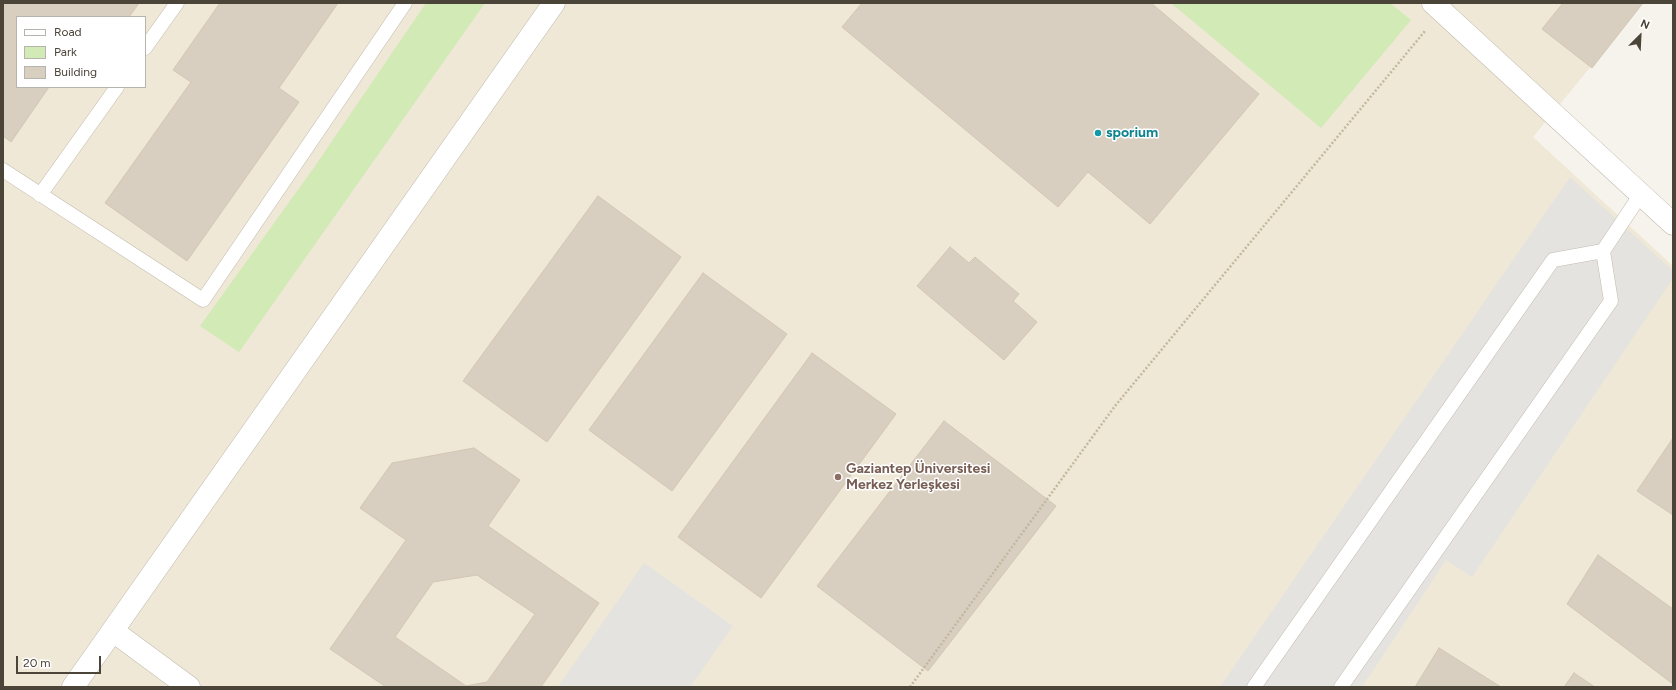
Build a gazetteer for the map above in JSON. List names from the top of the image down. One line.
{"places":["sporium","Gaziantep Üniversitesi Merkez Yerleşkesi"],"legend":["Road","Park","Building"],"scale_bar":"20 m","north":"top right"}
